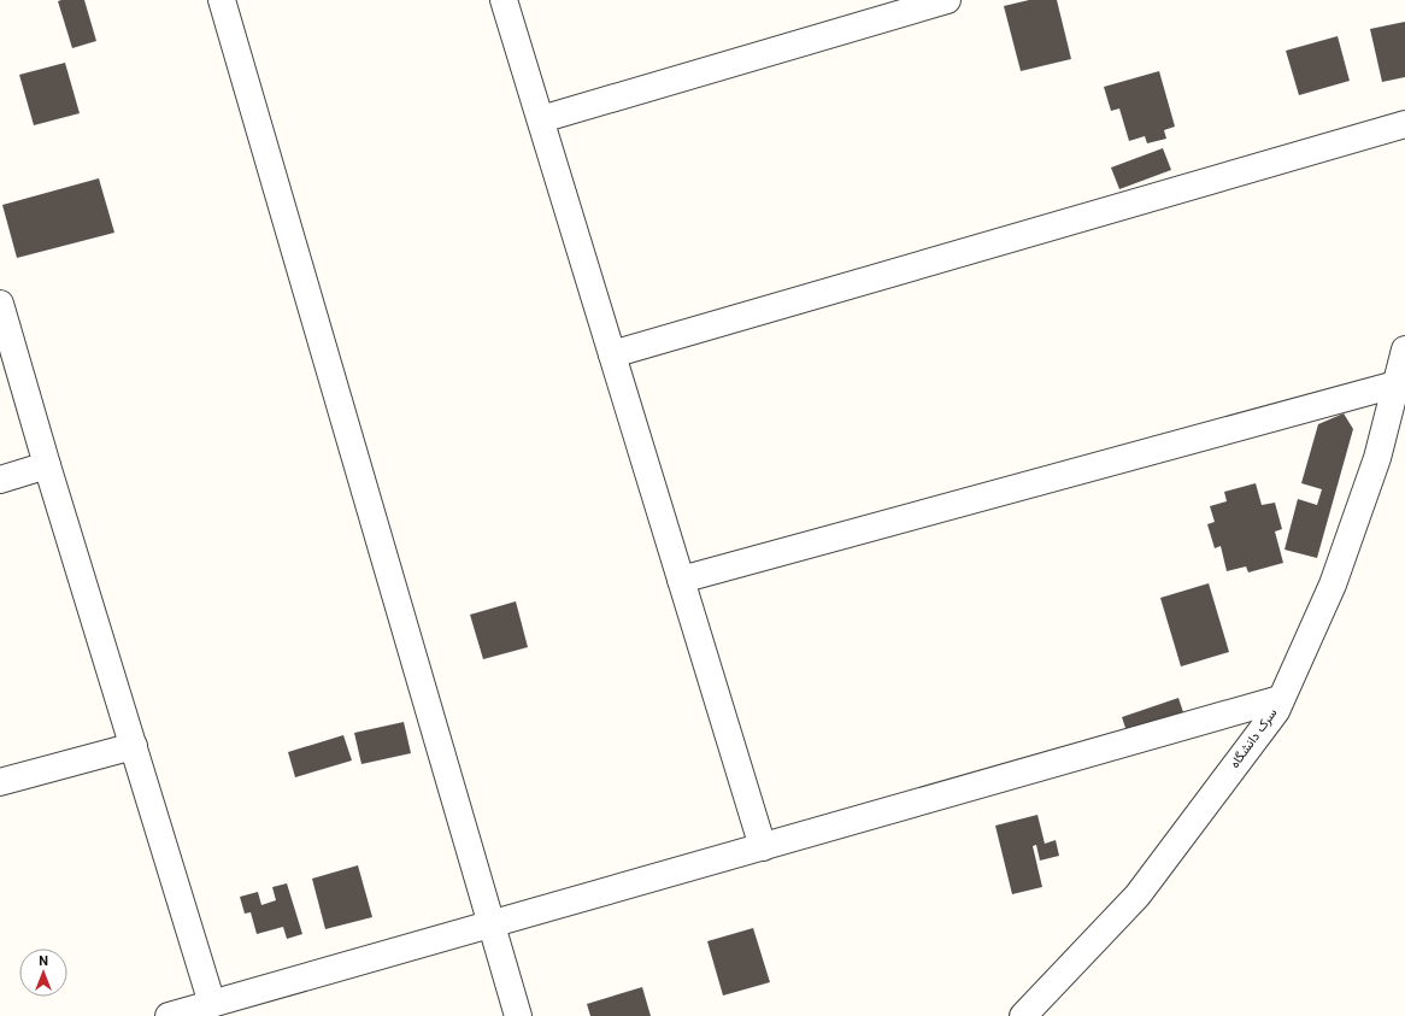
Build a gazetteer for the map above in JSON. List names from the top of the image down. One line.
{"streets":{"street":["سرک دانشگاه"]},"north":"top"}
